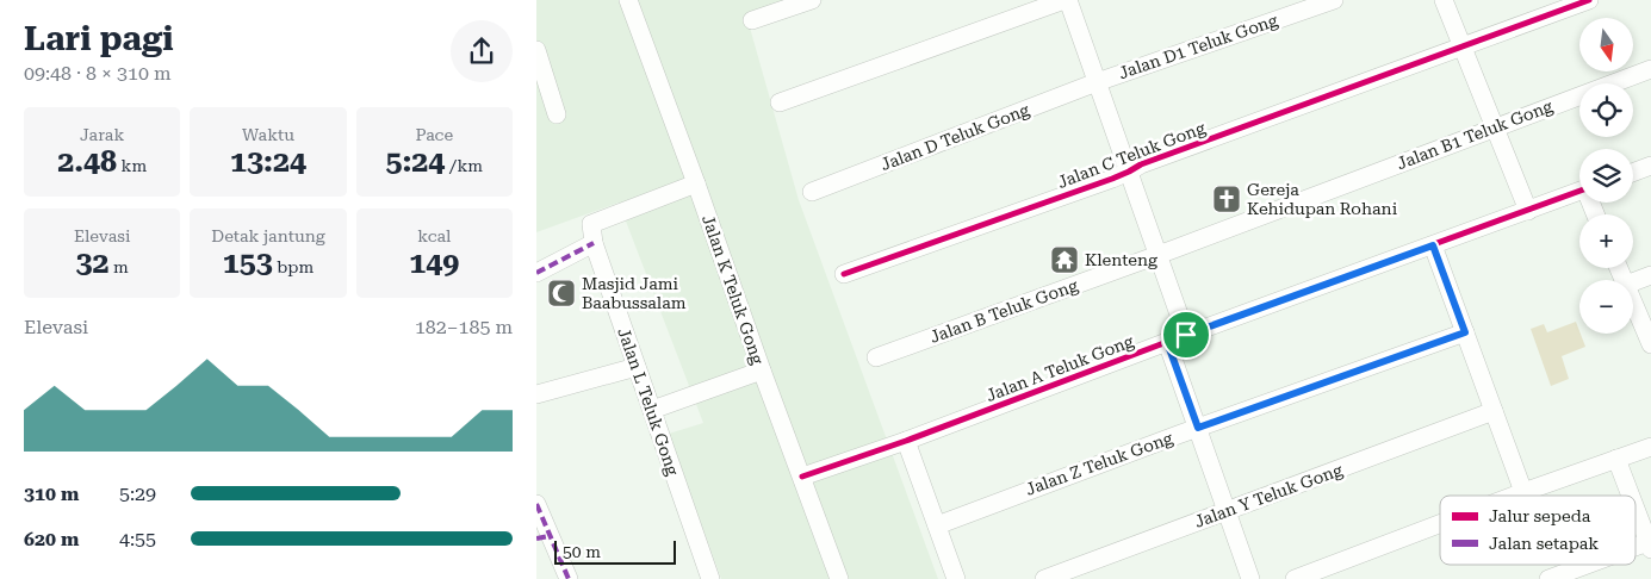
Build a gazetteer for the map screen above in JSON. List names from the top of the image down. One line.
{"streets":{"street":["Jalan D1 Teluk Gong","Jalan B1 Teluk Gong","Jalan D Teluk Gong","Jalan C Teluk Gong","Jalan K Teluk Gong","Jalan B Teluk Gong","Jalan A Teluk Gong","Jalan L Teluk Gong","Jalan Z Teluk Gong","Jalan Y Teluk Gong"]},"crossings":[["Jalan D1 Teluk Gong","Jalan D Teluk Gong"],["Jalan B1 Teluk Gong","Jalan B Teluk Gong"],["Jalan K Teluk Gong","Jalan A Teluk Gong"],["Jalan K Teluk Gong","Jalan L Teluk Gong"]],"places":{"church":["Gereja Kehidupan Rohani"],"temple":["Klenteng"],"mosque":["Masjid Jami Baabussalam"]},"legend":["Jalur sepeda","Jalan setapak"],"scale_bar":"50 m","north":"bottom","page":{"heading":["Lari pagi","09:48 · 8 × 310 m"],"map_buttons":["+","−"],"stats":[["Jarak","2.48 km"],["Waktu","13:24"],["Pace","5:24 /km"],["Elevasi","32 m"],["Detak jantung","153 bpm"],["kcal","149"]],"chart":["Elevasi","182–185 m"],"list":[{"name":"310 m","note":"5:29"},{"name":"620 m","note":"4:55"}],"scale":"50 m"}}
